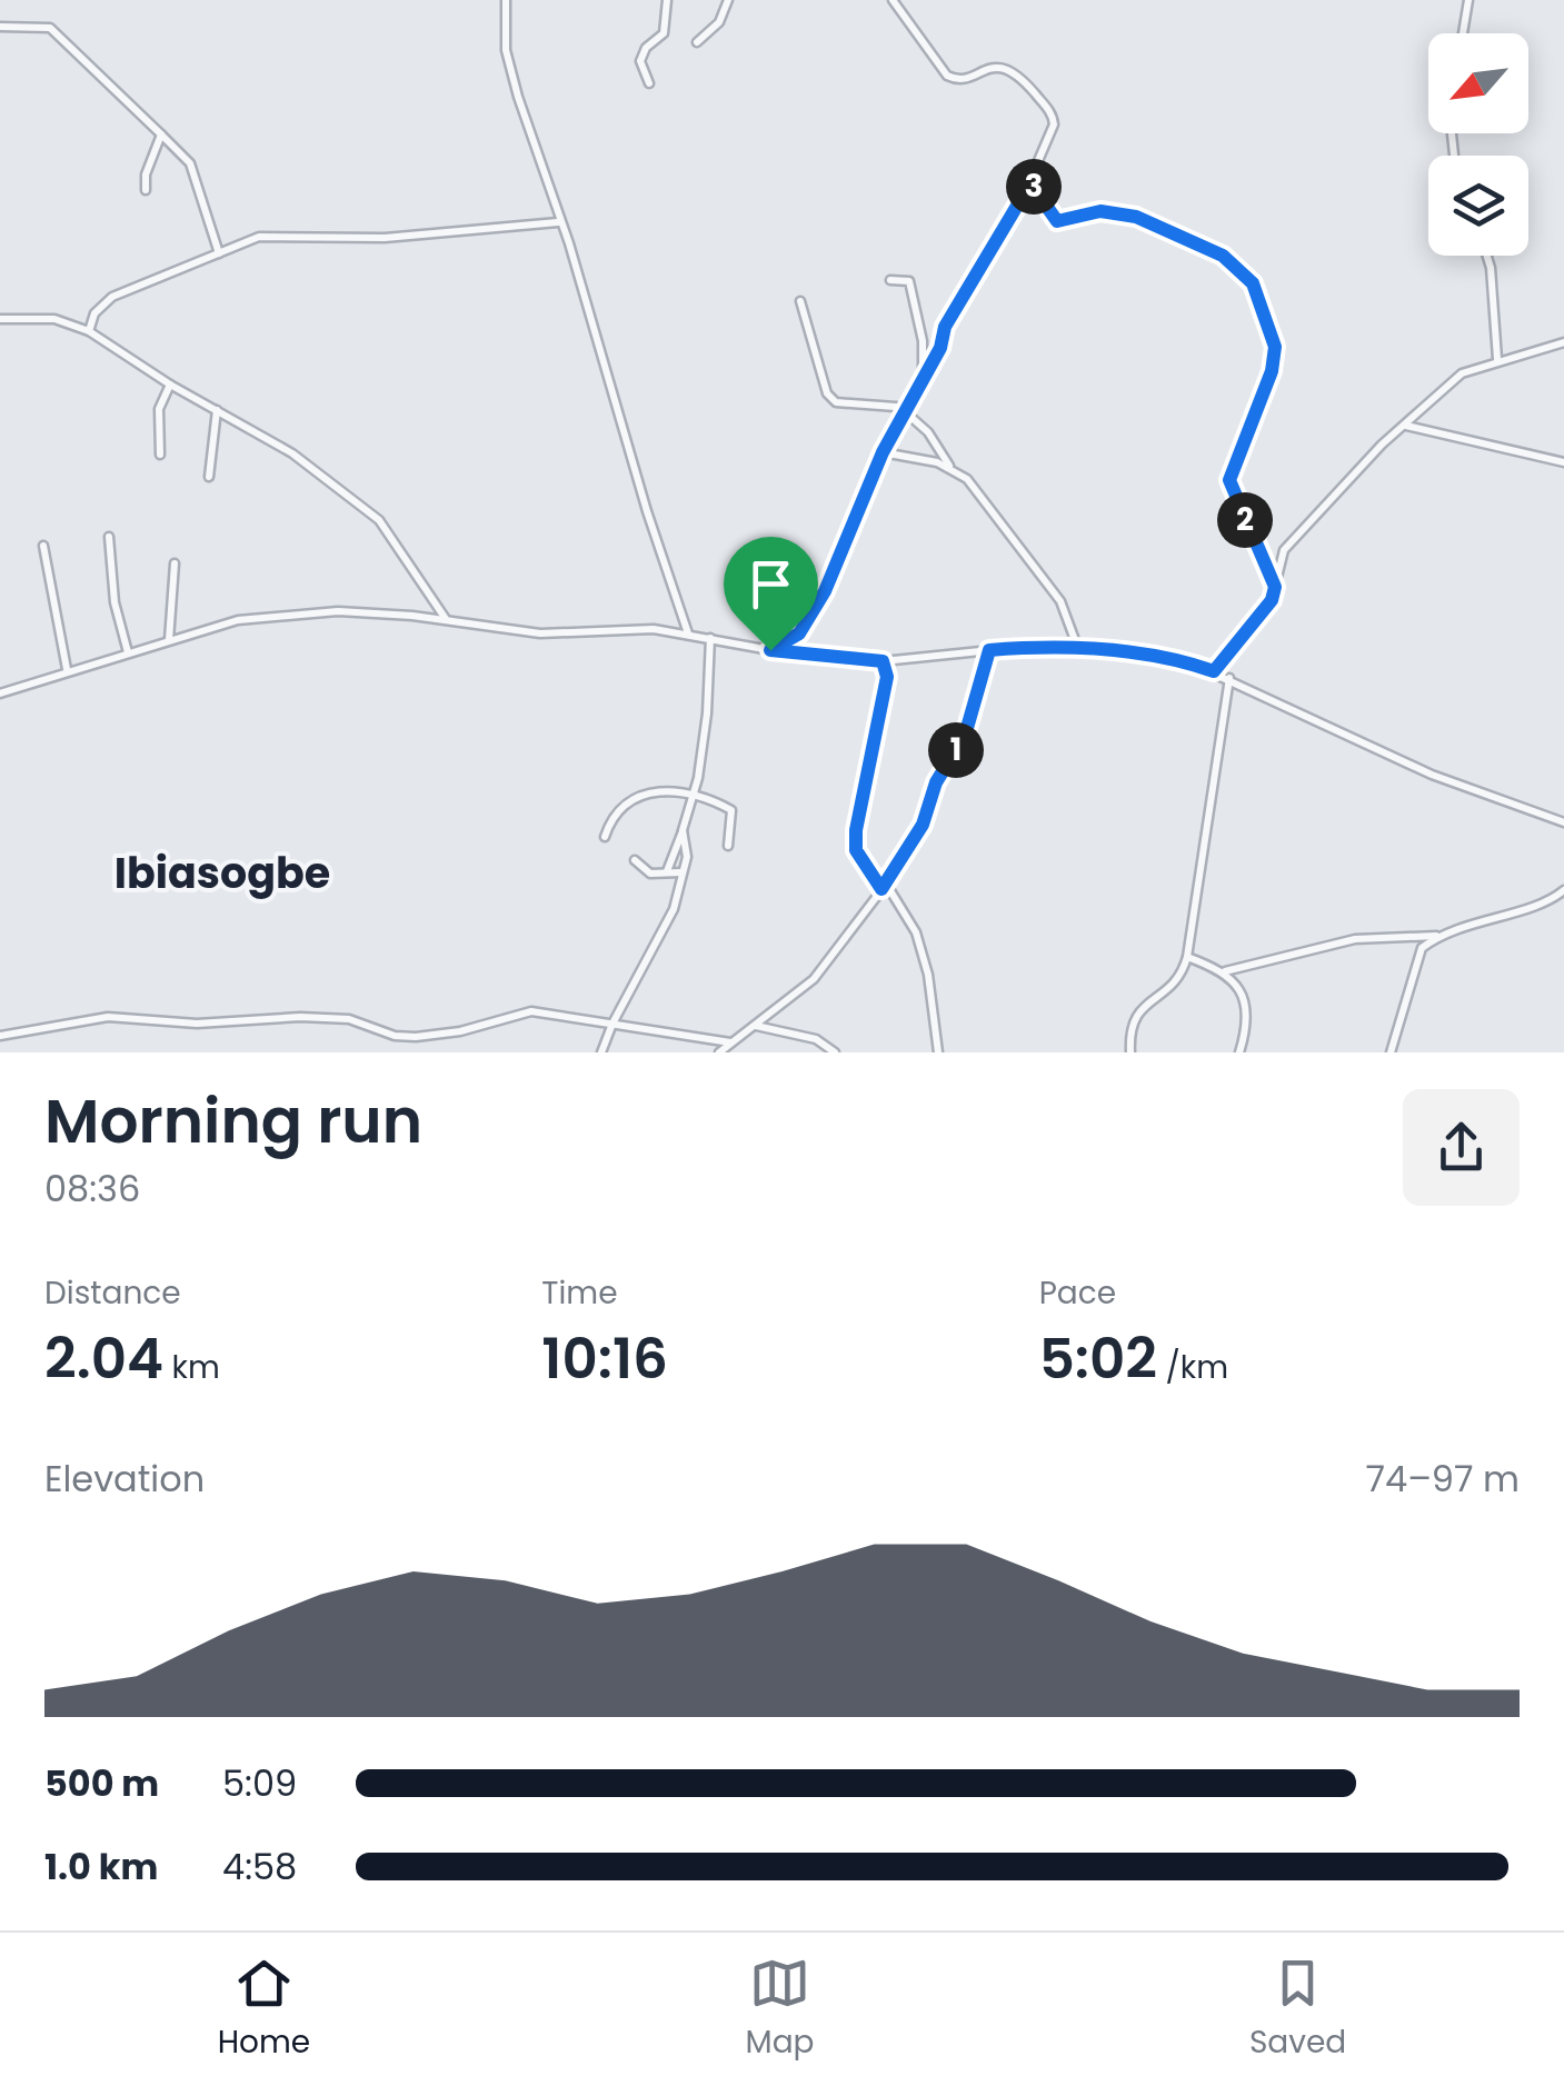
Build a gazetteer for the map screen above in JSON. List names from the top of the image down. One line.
{"districts":["Ibiasogbe"],"north":"bottom left","page":{"pins":["3","2","1"],"heading":["Morning run","08:36"],"stats":[["Distance","2.04 km"],["Time","10:16"],["Pace","5:02 /km"]],"chart":["Elevation","74–97 m"],"list":[{"name":"500 m","note":"5:09"},{"name":"1.0 km","note":"4:58"}],"tabs":["Home","Map","Saved"]}}
